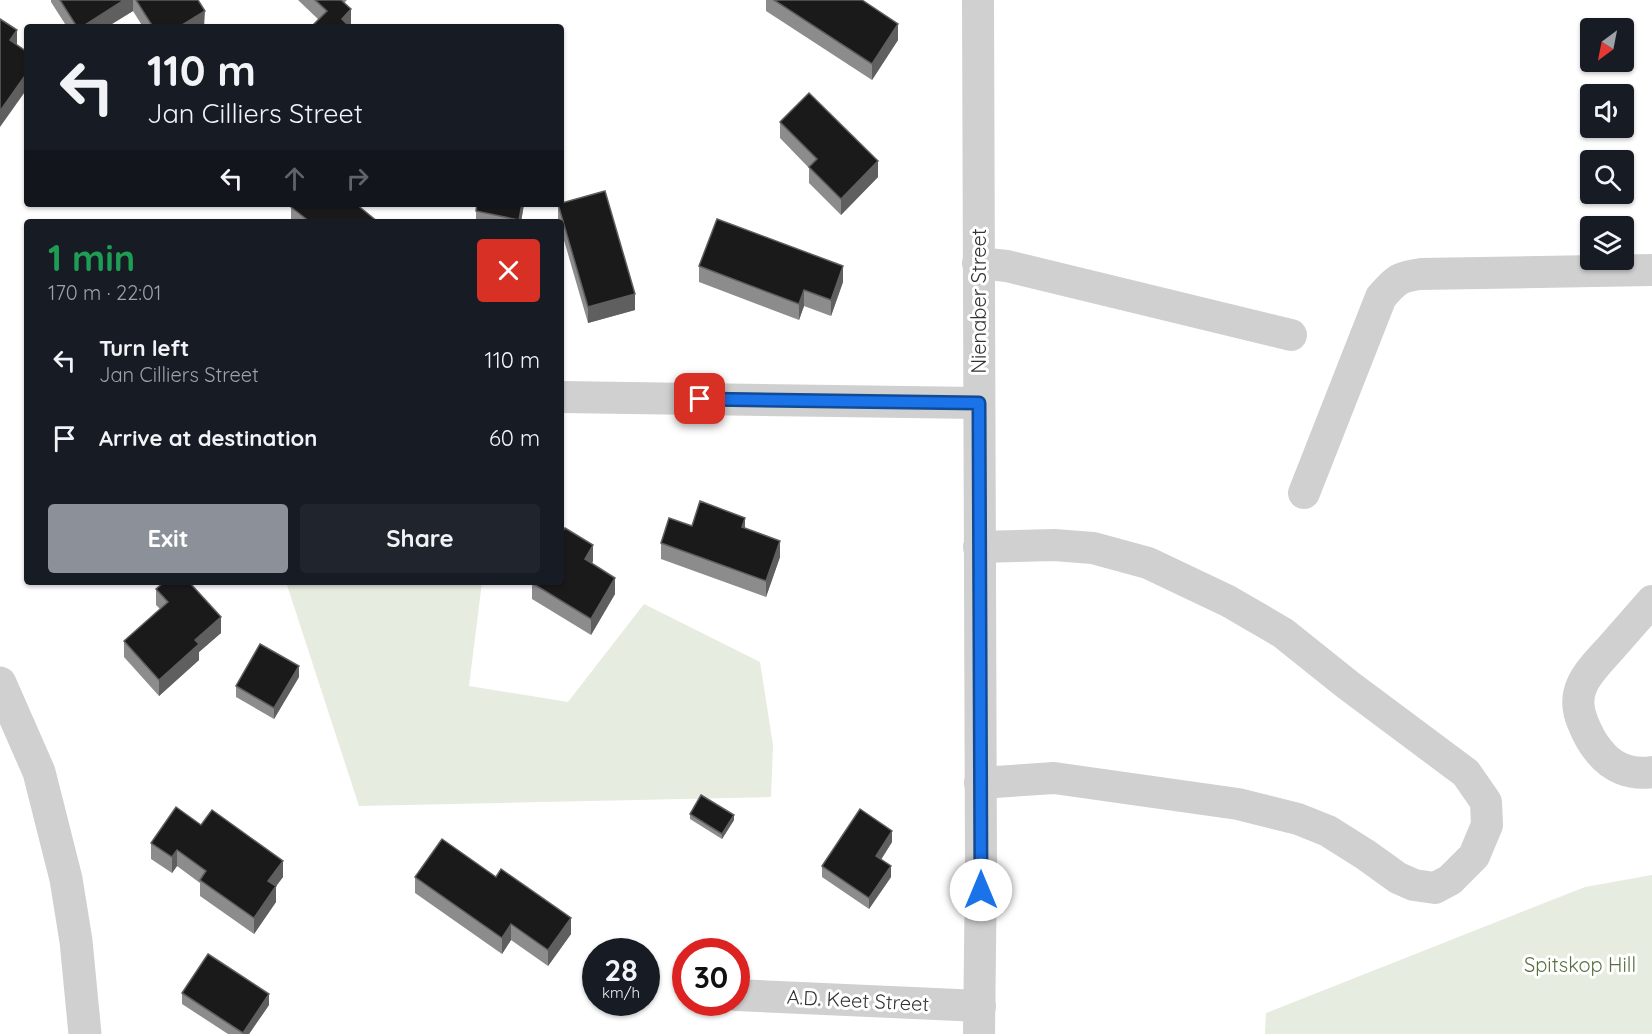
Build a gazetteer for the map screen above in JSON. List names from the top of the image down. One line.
{"streets":{"street":["Nienaber Street","A.D. Keet Street"]},"crossings":[["Nienaber Street","A.D. Keet Street"]],"parks":["Spitskop Hill"],"north":"bottom left","page":{"turn":["110 m","Jan Cilliers Street"],"heading":["1 min","170 m · 22:01"],"list":[{"name":"Turn left","note":"Jan Cilliers Street","value":"110 m"},{"name":"Arrive at destination","value":"60 m"}],"buttons":["Exit","Share"],"speed":"28 km/h","limit":"30"}}
